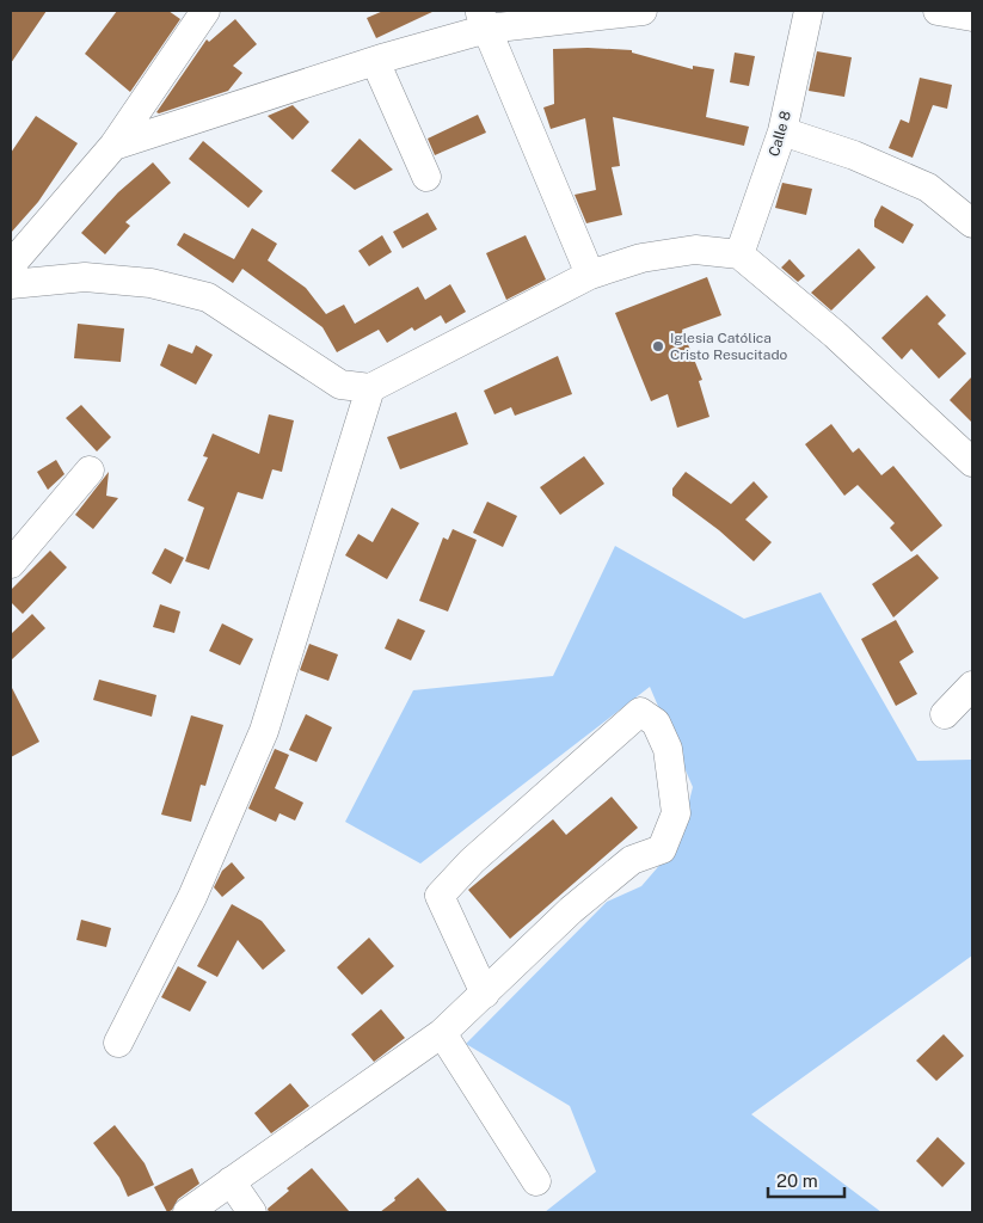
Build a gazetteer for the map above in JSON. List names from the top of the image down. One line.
{"streets":{"street":["Calle 8"]},"places":["Iglesia Católica Cristo Resucitado"],"scale_bar":"20 m"}
